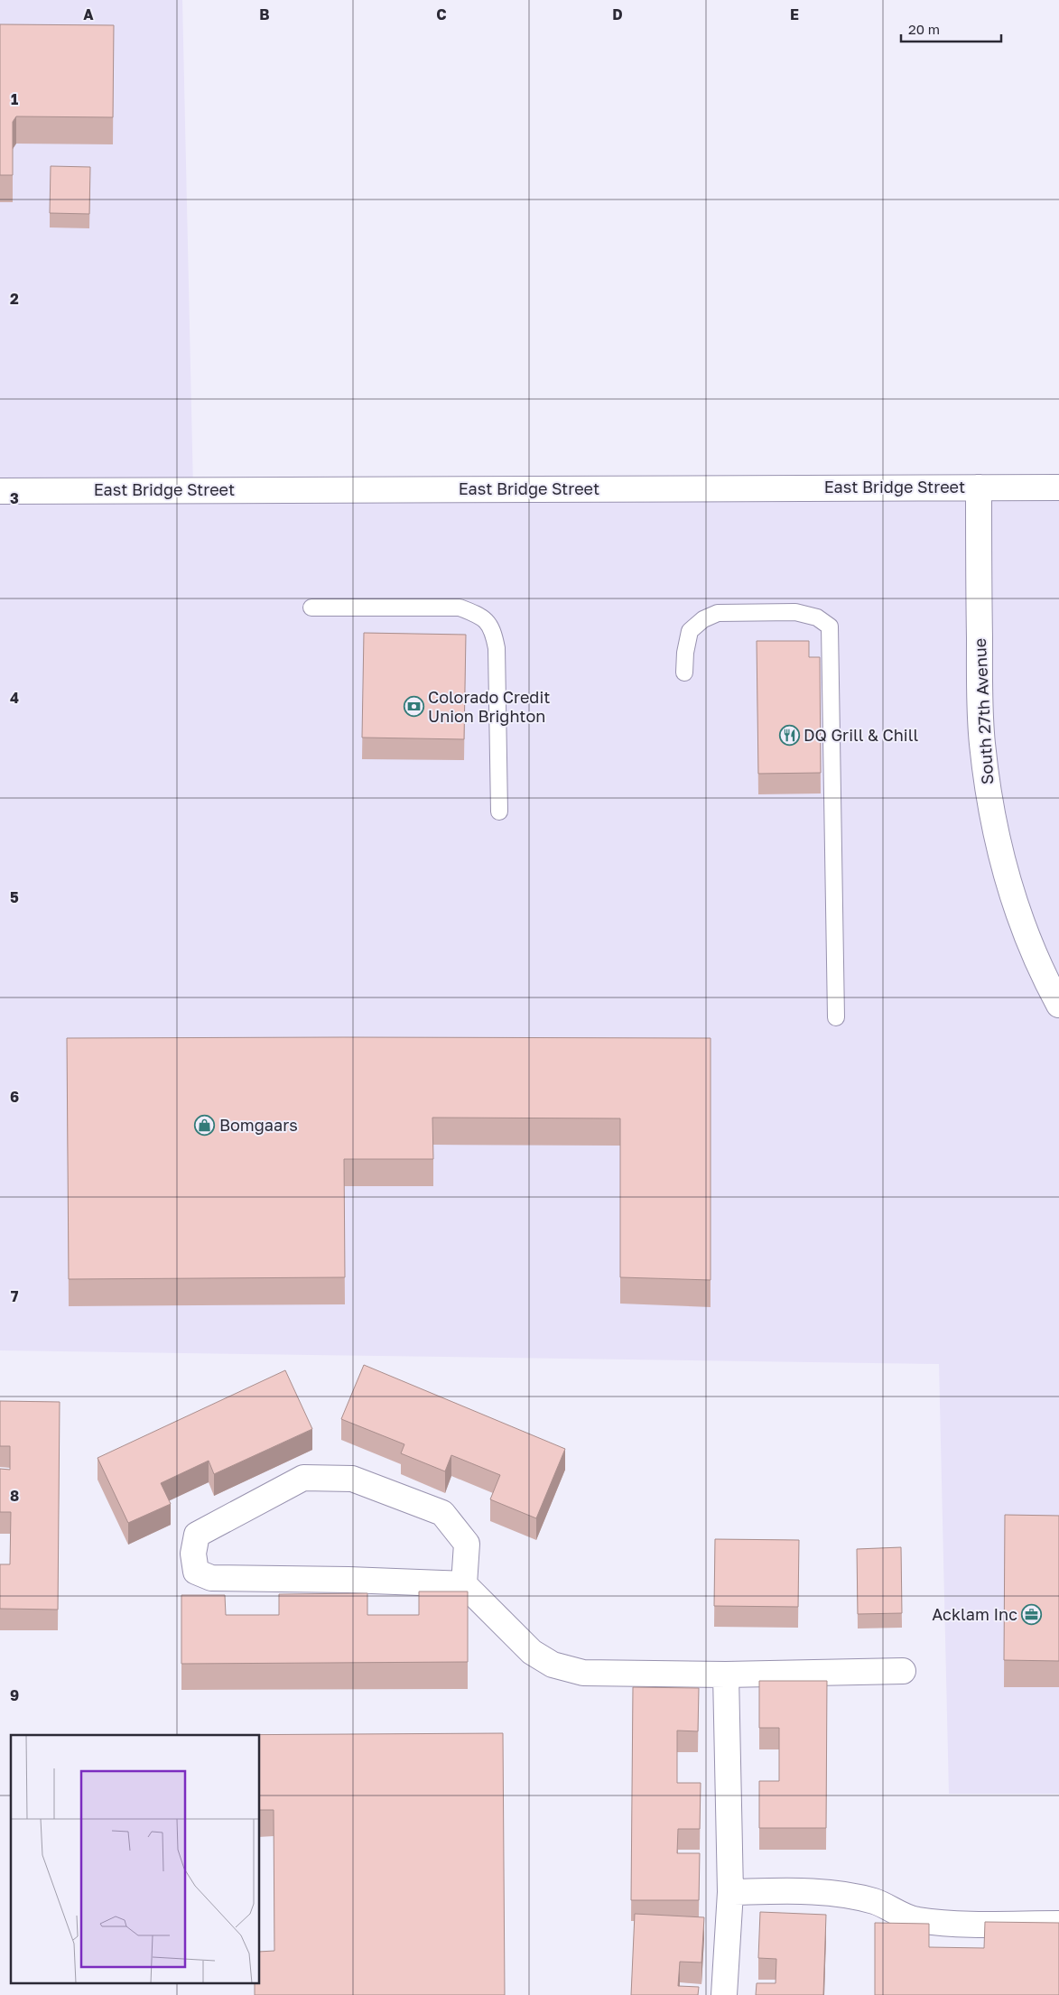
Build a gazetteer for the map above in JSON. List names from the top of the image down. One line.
{"streets":{"street":["East Bridge Street","South 27th Avenue"]},"crossings":[["East Bridge Street","South 27th Avenue"]],"places":{"bank":["Colorado Credit Union Brighton"],"restaurant":["DQ Grill & Chill"],"shop":["Bomgaars"],"office":["Acklam Inc"]},"scale_bar":"20 m","grid":{"columns":["A","B","C","D","E"],"rows":["1","2","3","4","5","6","7","8","9"]}}
